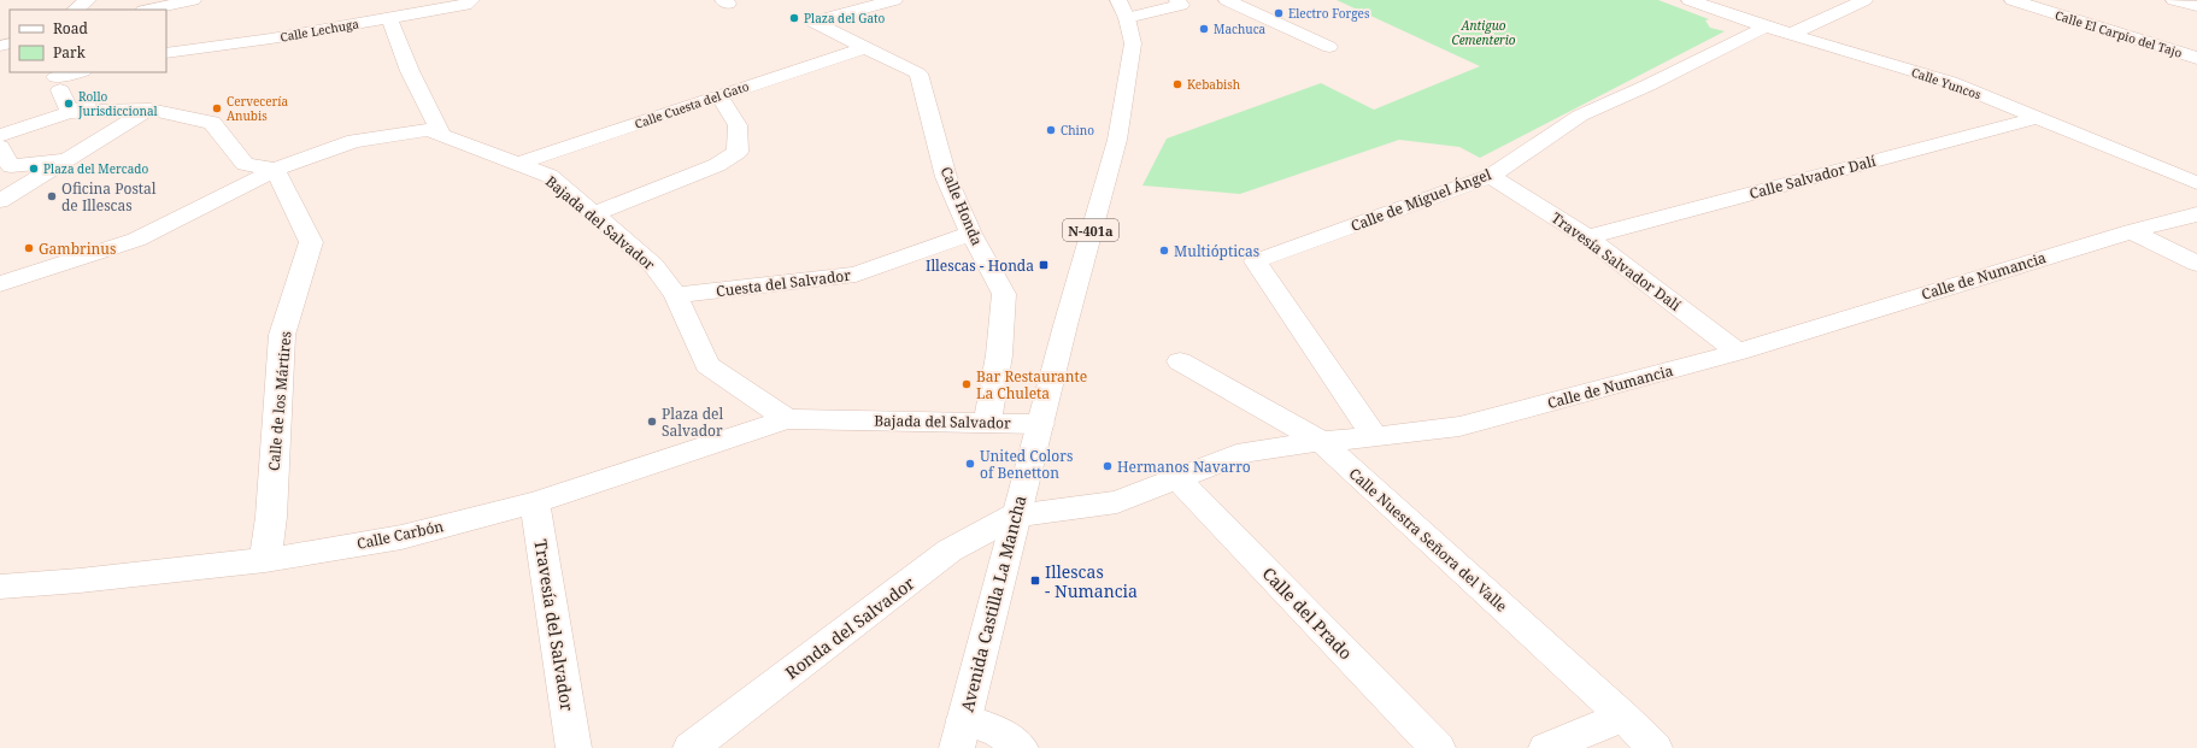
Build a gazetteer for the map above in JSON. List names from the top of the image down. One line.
{"streets":{"street":["Calle Lechuga","Calle El Carpio del Tajo","Calle Yuncos","Calle Cuesta del Gato","Calle Salvador Dalí","Calle de Miguel Ángel","Calle Honda","Bajada del Salvador","N-401a","Travesía Salvador Dalí","Calle de Numancia","Cuesta del Salvador","Calle de los Mártires","Calle Carbón","Calle Nuestra Señora del Valle","Avenida Castilla La Mancha","Calle del Prado","Travesía del Salvador","Ronda del Salvador"]},"crossings":[["Calle Yuncos","Calle Salvador Dalí"],["Calle Yuncos","Calle de Miguel Ángel"],["Calle Cuesta del Gato","Calle Honda"],["Calle Cuesta del Gato","Bajada del Salvador"],["Calle Salvador Dalí","Travesía Salvador Dalí"],["Calle de Miguel Ángel","Travesía Salvador Dalí"],["Calle de Miguel Ángel","Calle de Numancia"],["Calle Honda","Bajada del Salvador"],["Calle Honda","Cuesta del Salvador"],["Bajada del Salvador","N-401a"],["Bajada del Salvador","Cuesta del Salvador"],["Bajada del Salvador","Calle de los Mártires"],["Bajada del Salvador","Calle Carbón"],["Bajada del Salvador","Avenida Castilla La Mancha"],["N-401a","Avenida Castilla La Mancha"],["Travesía Salvador Dalí","Calle de Numancia"],["Calle de Numancia","Calle Nuestra Señora del Valle"],["Calle de Numancia","Avenida Castilla La Mancha"],["Calle de Numancia","Calle del Prado"],["Calle de Numancia","Ronda del Salvador"],["Calle de los Mártires","Calle Carbón"],["Calle Carbón","Travesía del Salvador"],["Avenida Castilla La Mancha","Ronda del Salvador"]],"parks":["Antiguo Cementerio"],"places":{"other":["Electro Forges","Plaza del Gato","Machuca","Kebabish","Rollo Jurisdiccional","Cervecería Anubis","Chino","Plaza del Mercado","Oficina Postal de Illescas","Gambrinus","Multiópticas","Bar Restaurante La Chuleta","Plaza del Salvador","United Colors of Benetton","Hermanos Navarro"],"transit":["Illescas - Honda","Illescas - Numancia"]},"legend":["Road","Park"]}
